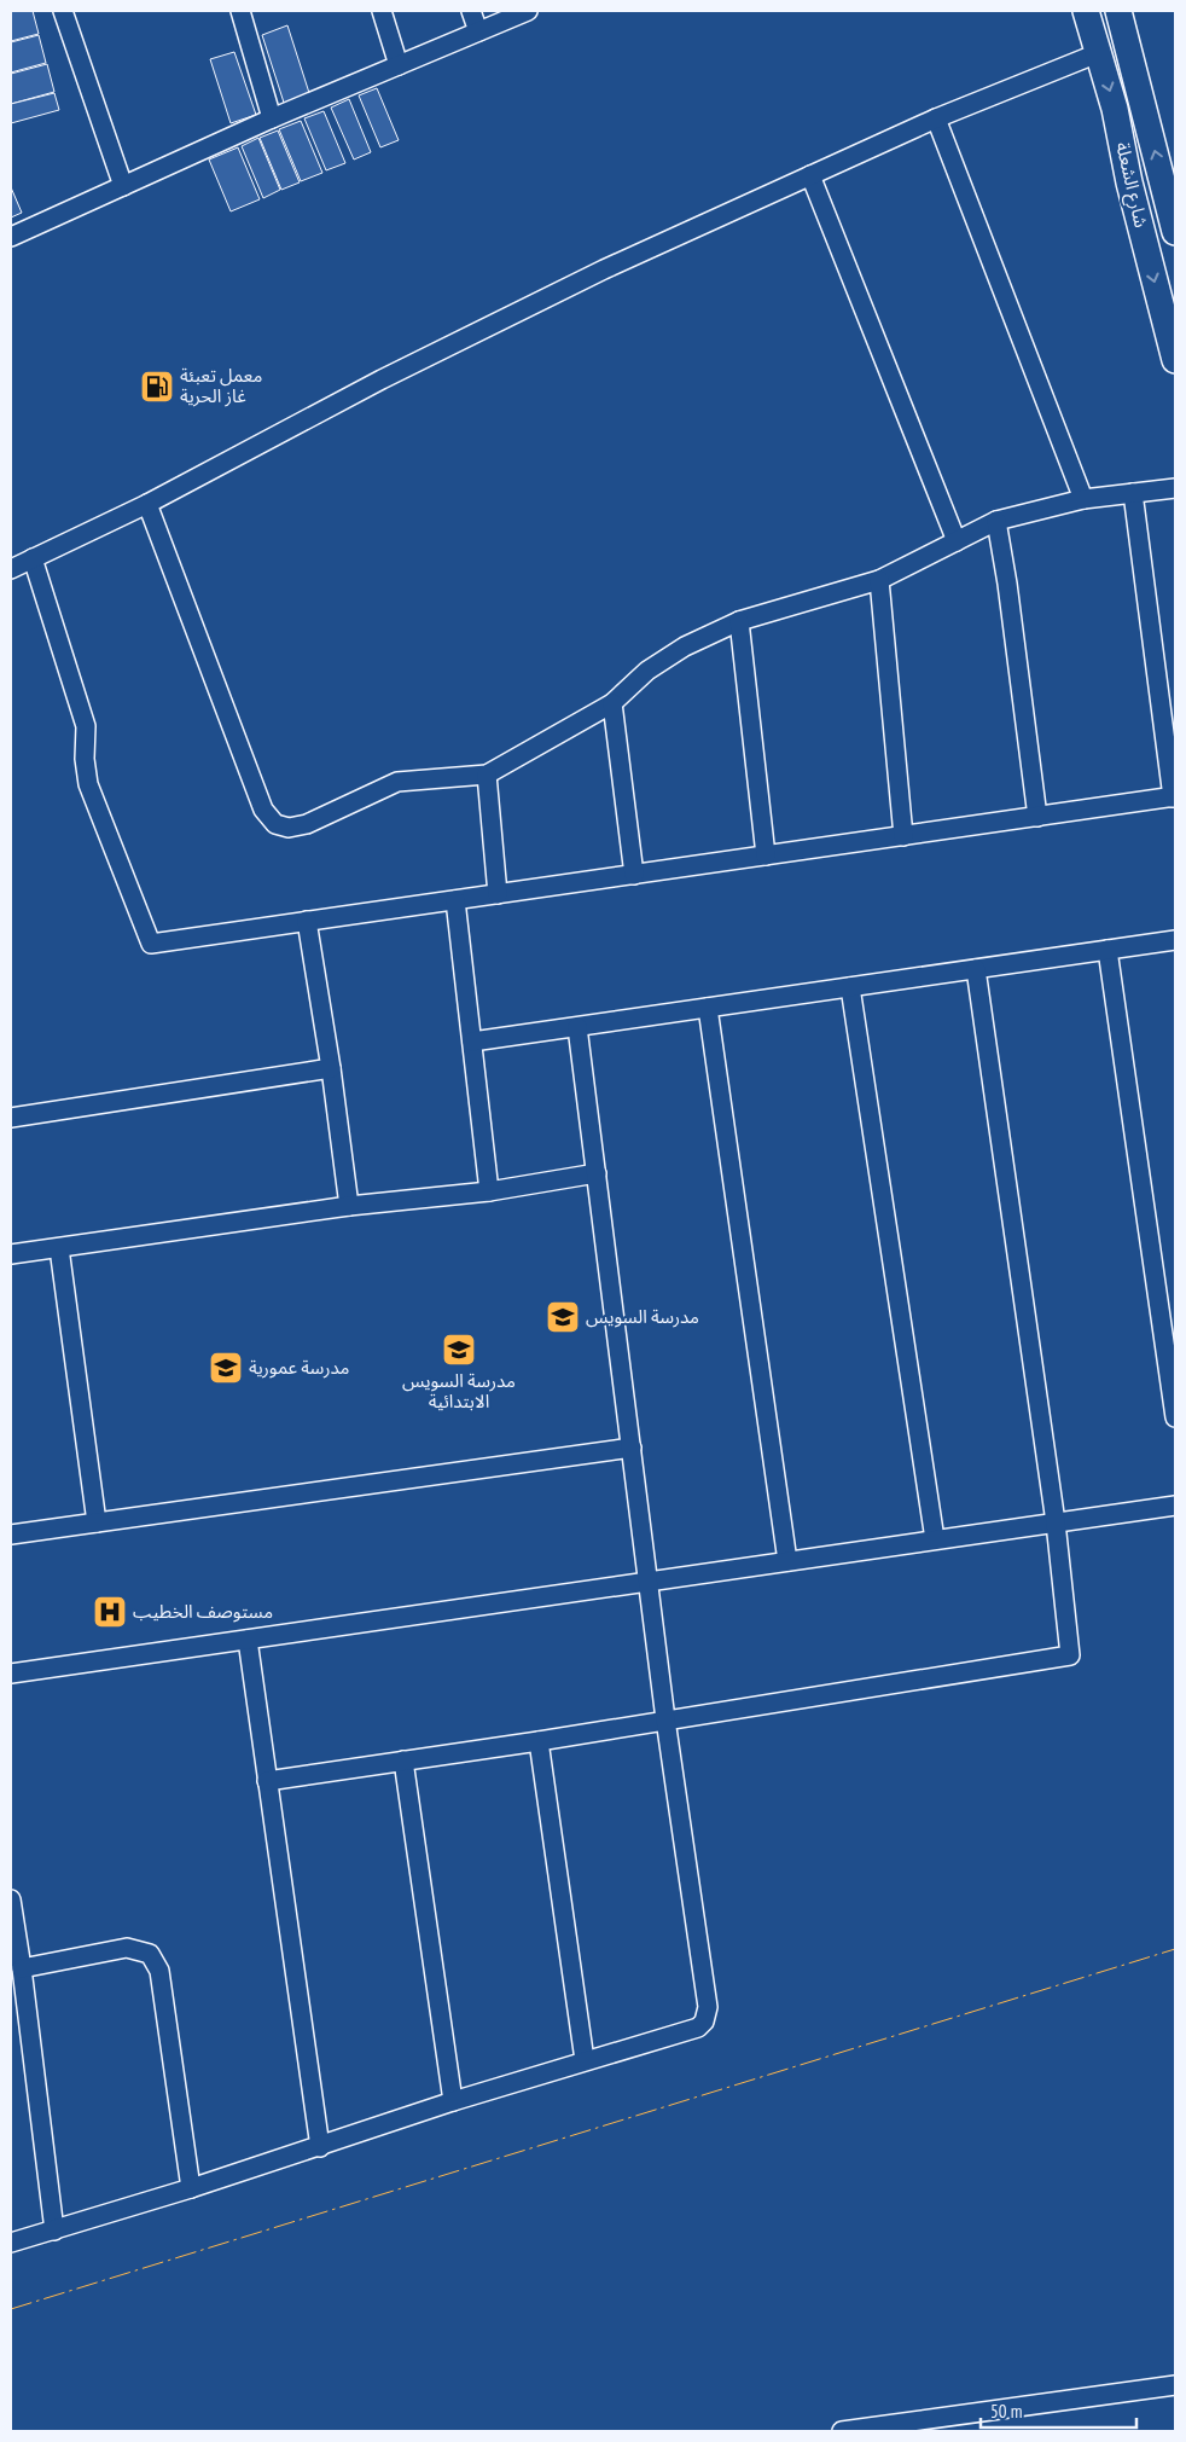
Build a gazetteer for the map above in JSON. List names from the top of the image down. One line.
{"streets":{"main road":["شارع الشعلة"]},"places":{"fuel station":["معمل تعبئة غاز الحرية"],"school or university":["مدرسة السويس","مدرسة السويس الابتدائية","مدرسة عمورية"],"hospital":["مستوصف الخطيب"]},"scale_bar":"50 m"}
